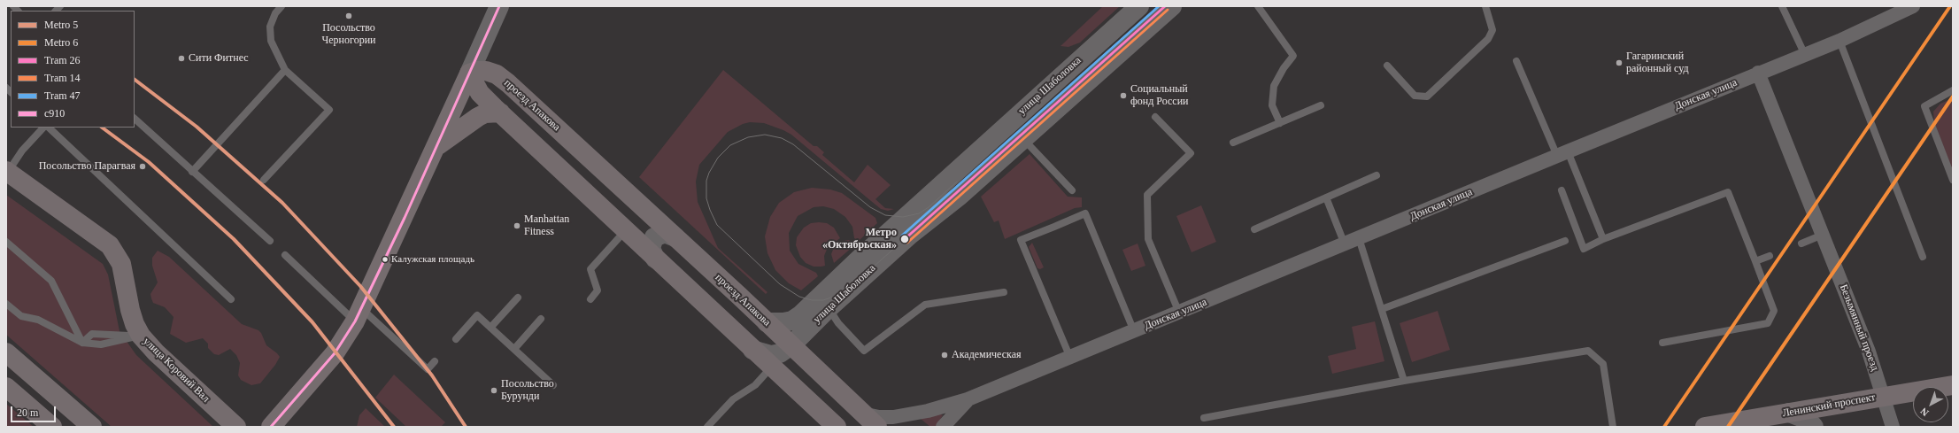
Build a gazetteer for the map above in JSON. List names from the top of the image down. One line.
{"streets":{"main road":["улица Шаболовка","проезд Апакова","улица Коровий Вал","Ленинский проспект"],"street":["Донская улица","Безымянный проезд"]},"crossings":[["улица Шаболовка","проезд Апакова"],["Донская улица","проезд Апакова"],["Донская улица","Безымянный проезд"],["Безымянный проезд","Ленинский проспект"]],"places":["Посольство Черногории","Сити Фитнес","Гагаринский районный суд","Социальный фонд России","Посольство Парагвая","Manhattan Fitness","Метро «Октябрьская»","Калужская площадь","Академическая","Посольство Бурунди"],"lines":["metro line 6","tram line 26","tram line 47","transit line с910","tram line 14","metro line 5"],"legend":["Metro 5","Metro 6","Tram 26","Tram 14","Tram 47","с910"],"scale_bar":"20 m","north":"bottom left"}
